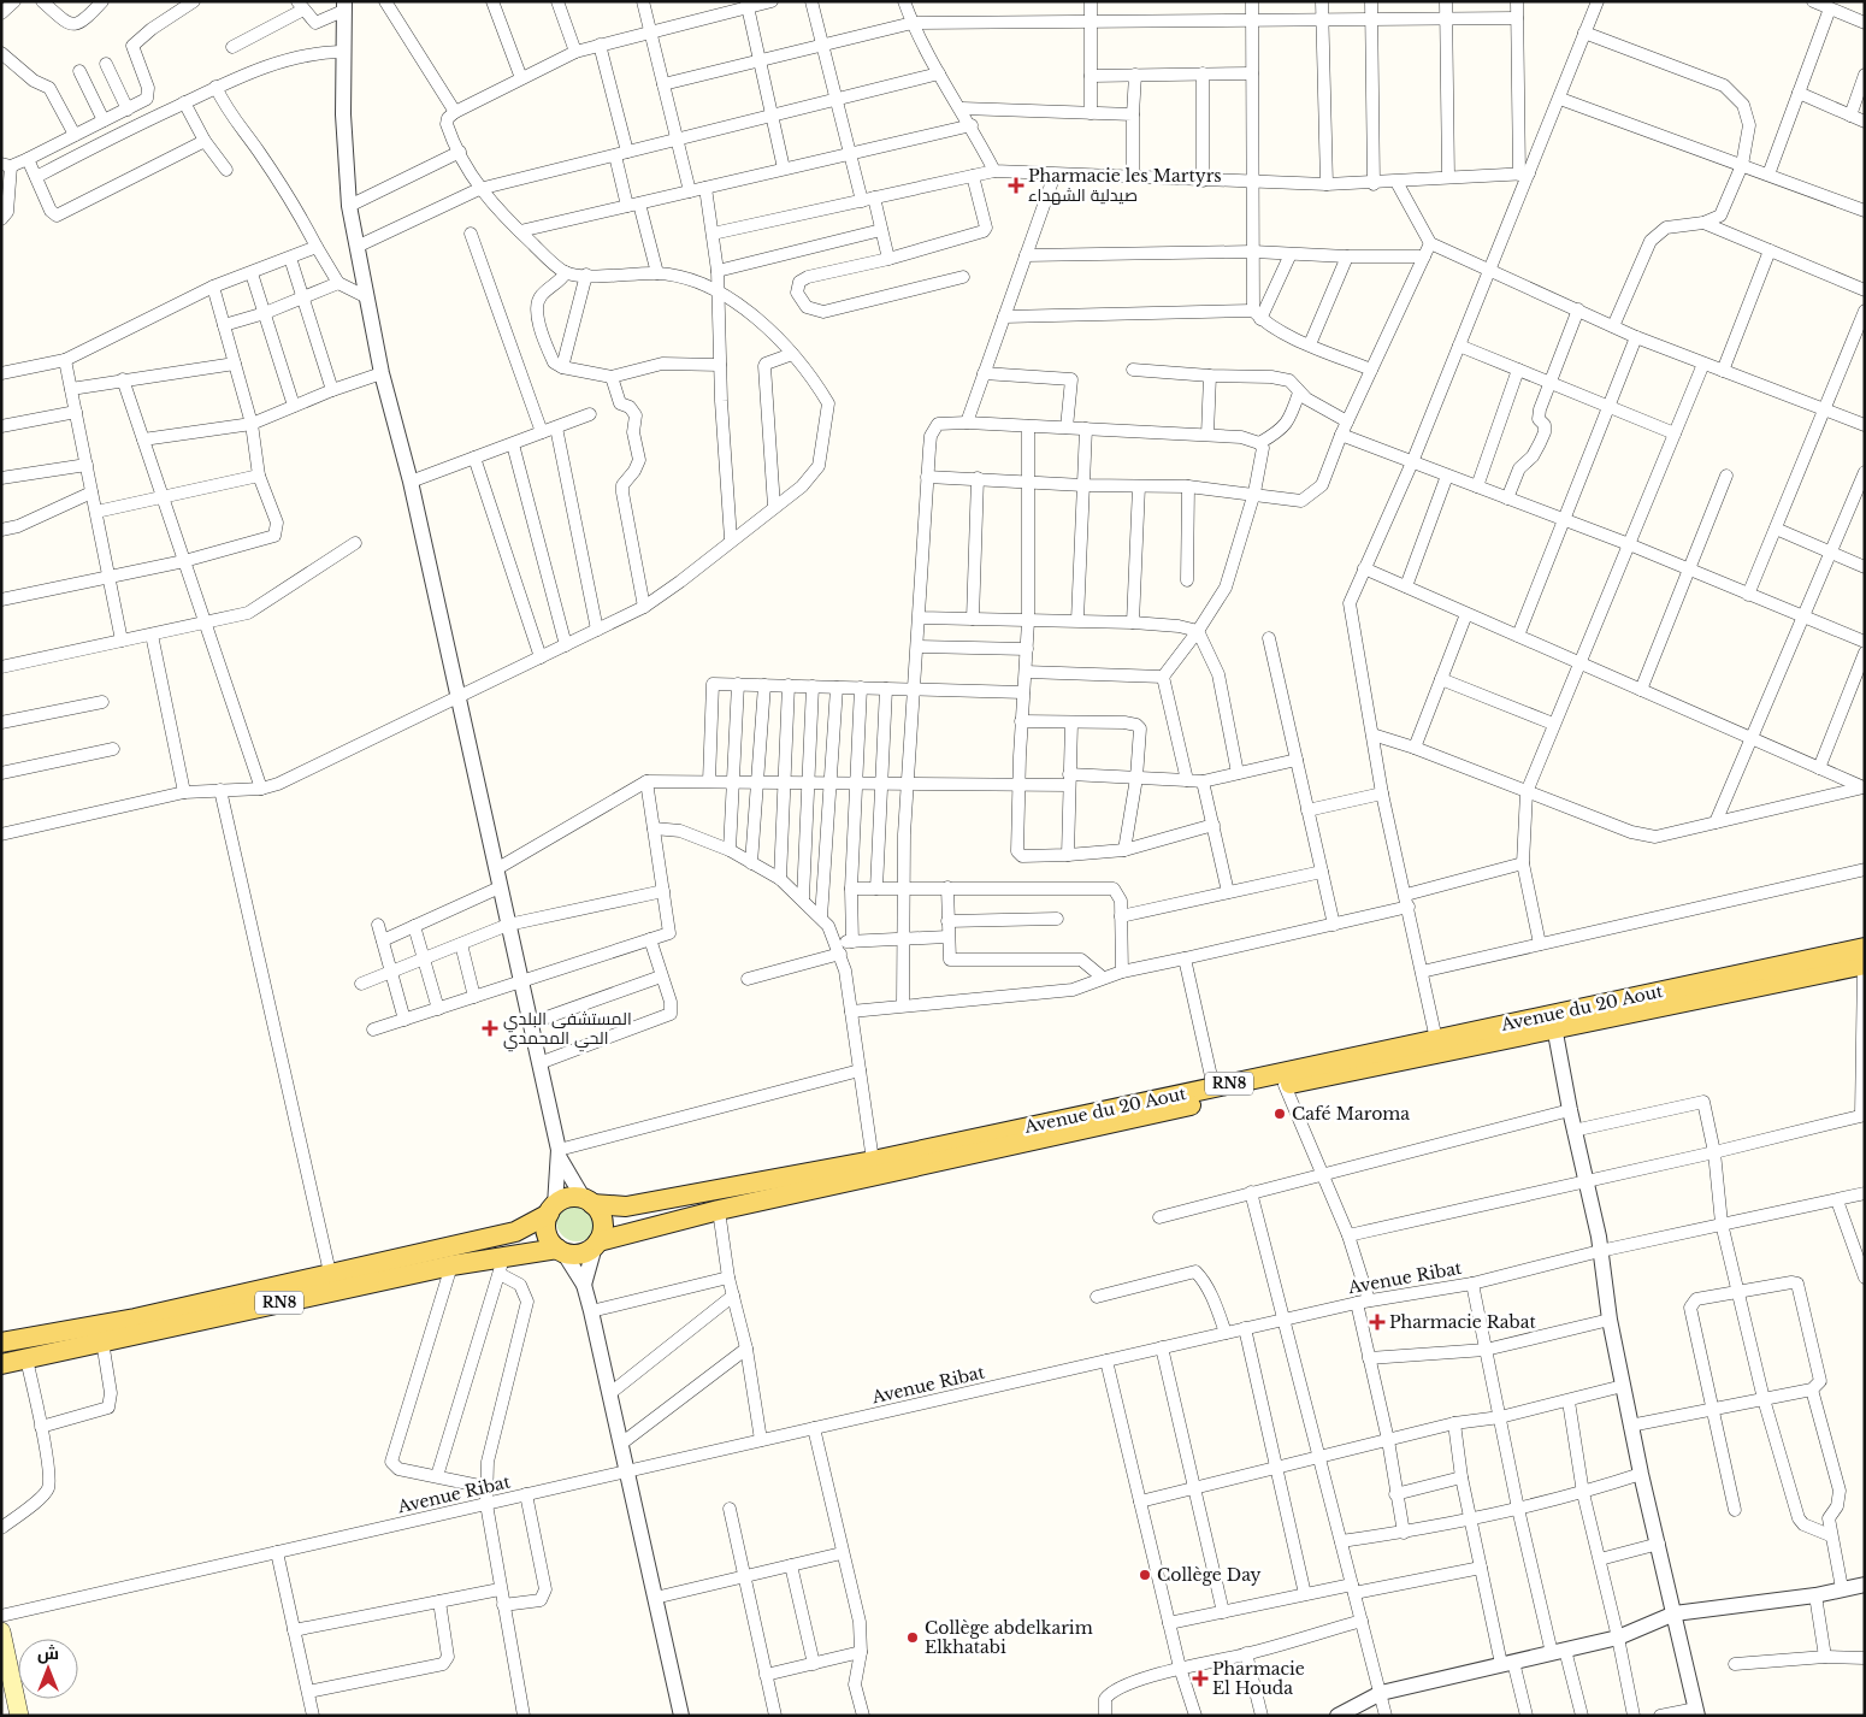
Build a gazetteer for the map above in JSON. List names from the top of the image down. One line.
{"streets":{"main road":["Avenue du 20 Aout","RN8"],"street":["Avenue Ribat"]},"crossings":[["Avenue du 20 Aout","RN8"]],"places":{"health":["Pharmacie les Martyrs صيدلية الشهداء","المستشفى البلدي الحي المحمدي","Pharmacie Rabat","Pharmacie El Houda"],"other":["Café Maroma","Collège Day","Collège abdelkarim Elkhatabi"]},"north":"top"}
